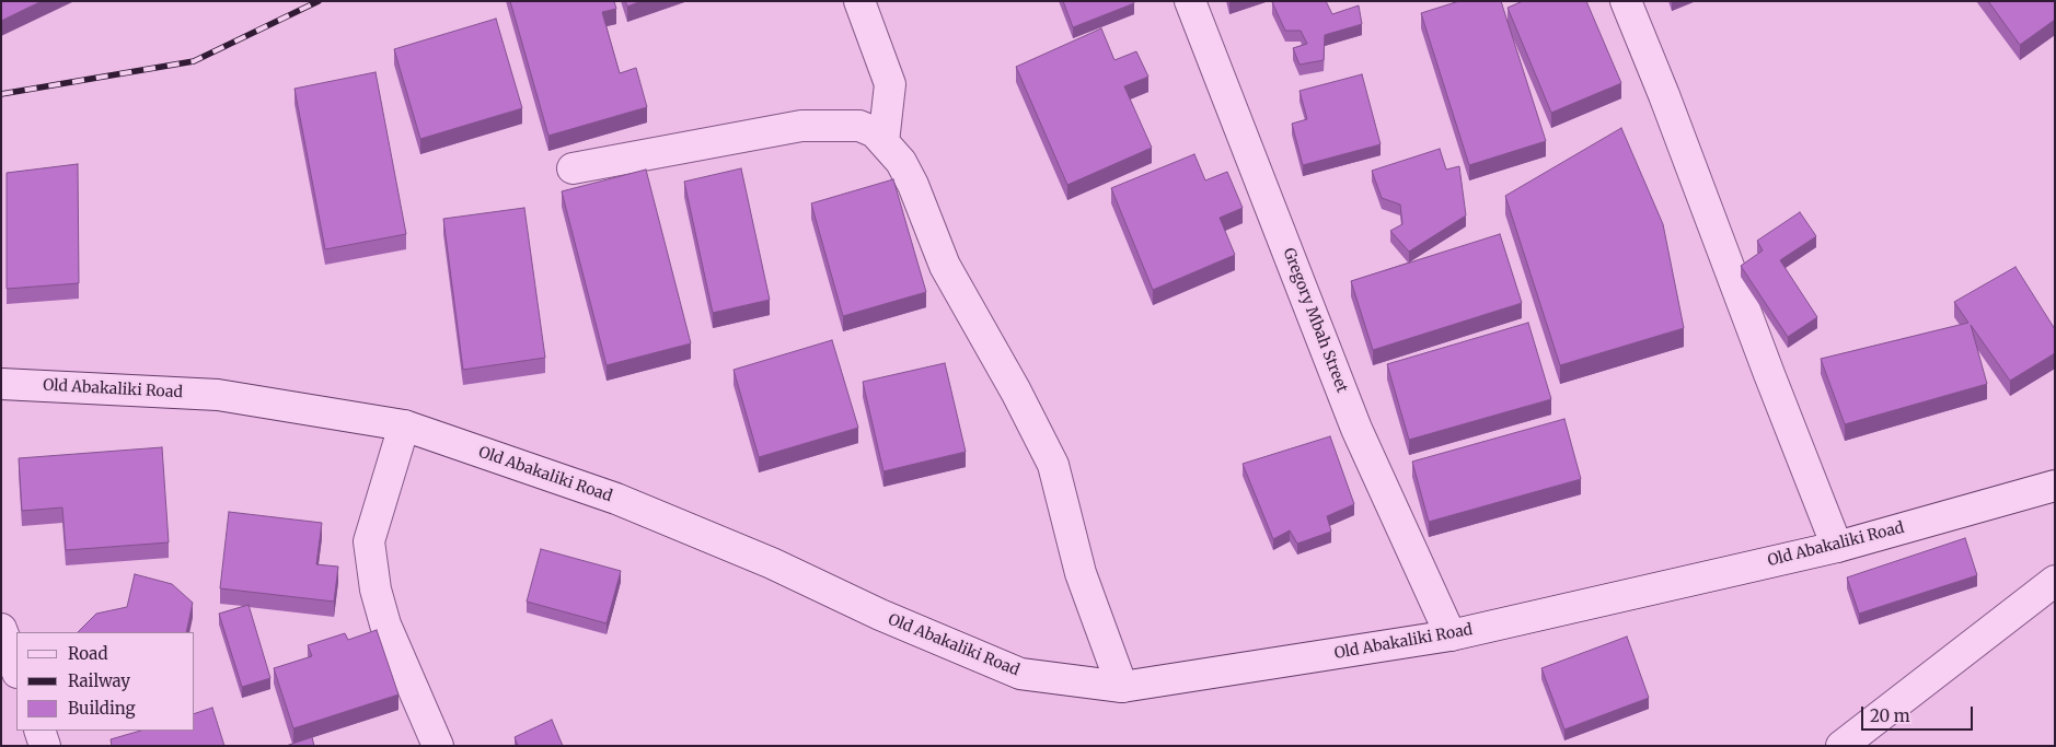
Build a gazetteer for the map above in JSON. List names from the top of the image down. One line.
{"streets":{"street":["Gregory Mbah Street","Old Abakaliki Road"]},"crossings":[["Gregory Mbah Street","Old Abakaliki Road"]],"legend":["Road","Railway","Building"],"scale_bar":"20 m"}
